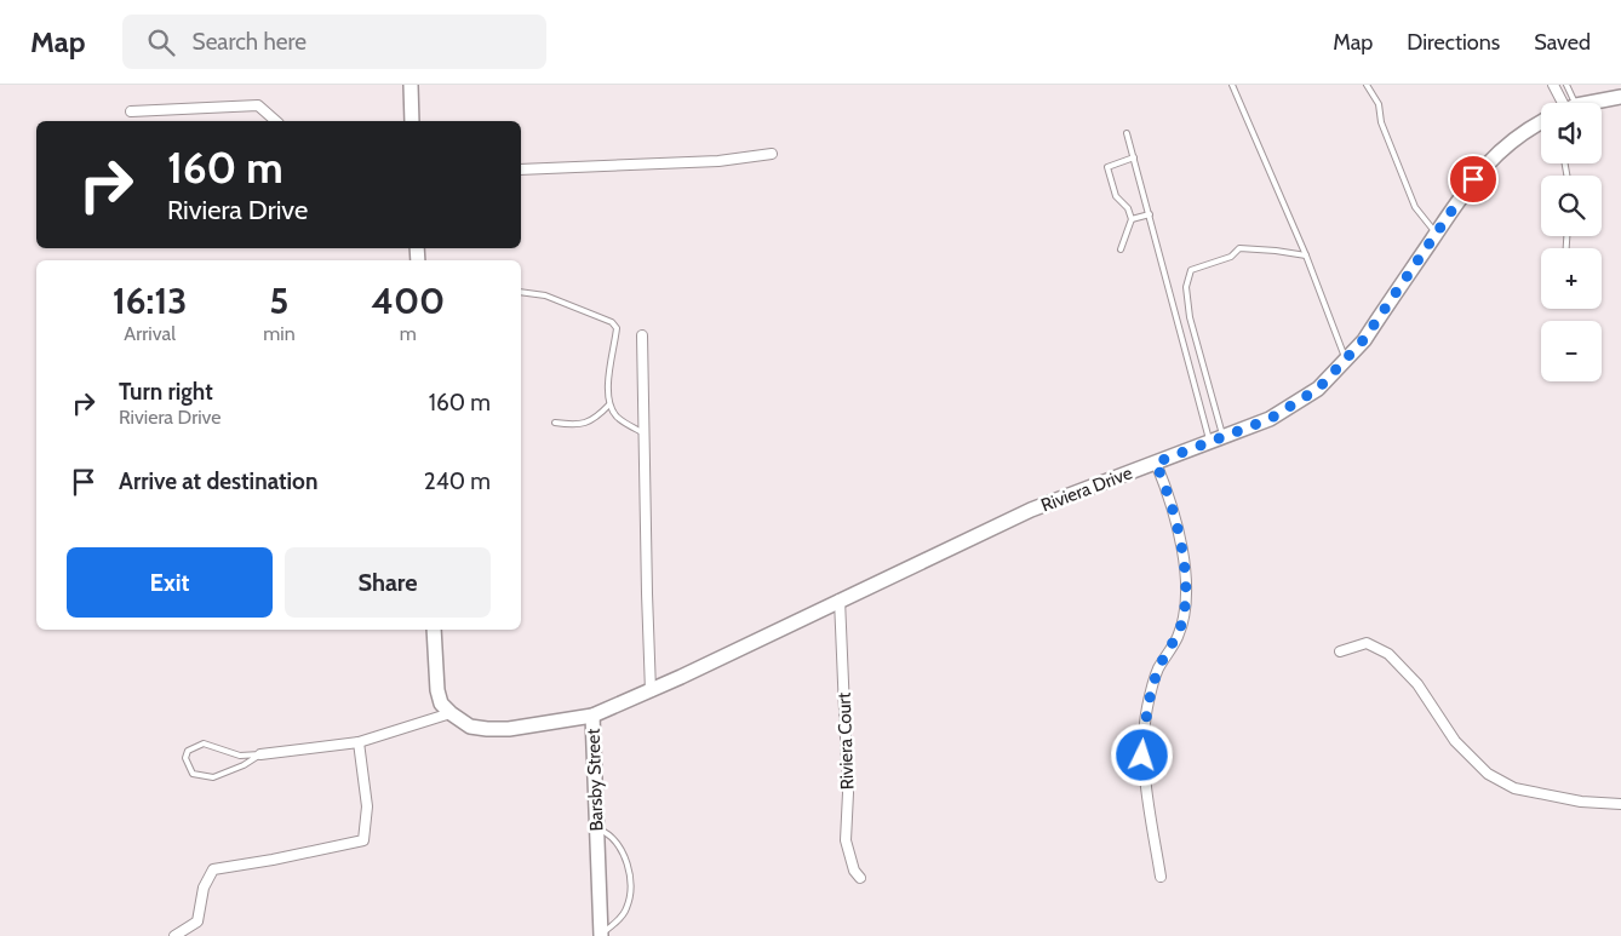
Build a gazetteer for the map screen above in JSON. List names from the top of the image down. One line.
{"streets":{"street":["Riviera Drive","Riviera Court","Barsby Street"]},"crossings":[["Riviera Drive","Riviera Court"],["Riviera Drive","Barsby Street"]],"page":{"header":"Map","search":"Search here","nav":["Map","Directions","Saved"],"map_buttons":["+","−"],"turn":["160 m","Riviera Drive"],"eta":["16:13","Arrival","5","min","400","m"],"list":[{"name":"Turn right","note":"Riviera Drive","value":"160 m"},{"name":"Arrive at destination","value":"240 m"}],"buttons":["Exit","Share"]}}
